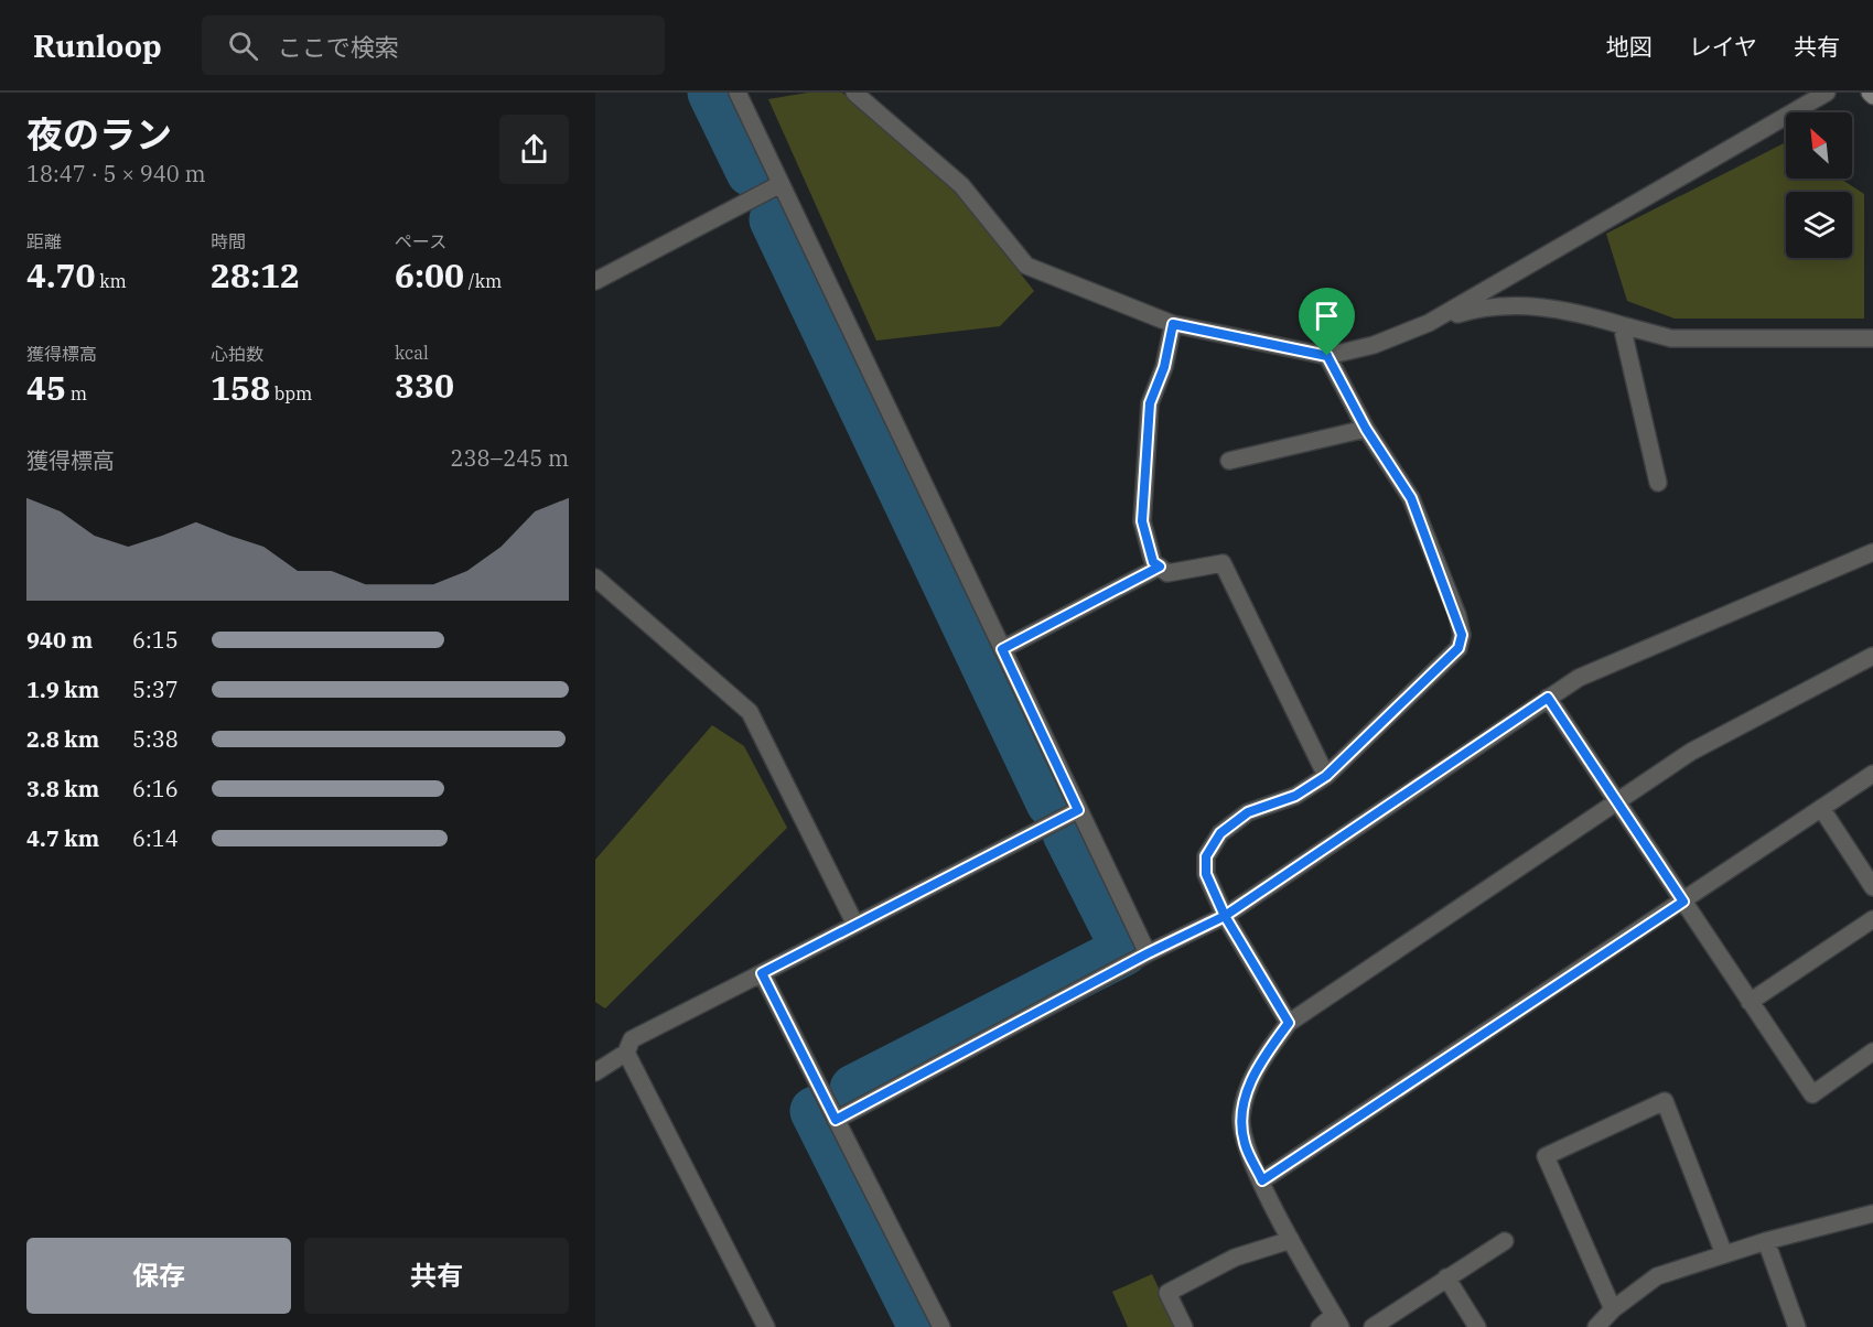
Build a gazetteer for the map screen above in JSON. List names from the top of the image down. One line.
{"north":"top left","page":{"header":"Runloop","search":"ここで検索","nav":["地図","レイヤ","共有"],"heading":["夜のラン","18:47 · 5 × 940 m"],"stats":[["距離","4.70 km"],["時間","28:12"],["ペース","6:00 /km"],["獲得標高","45 m"],["心拍数","158 bpm"],["kcal","330"]],"chart":["獲得標高","238–245 m"],"list":[{"name":"940 m","note":"6:15"},{"name":"1.9 km","note":"5:37"},{"name":"2.8 km","note":"5:38"},{"name":"3.8 km","note":"6:16"},{"name":"4.7 km","note":"6:14"}],"buttons":["保存","共有"]}}
